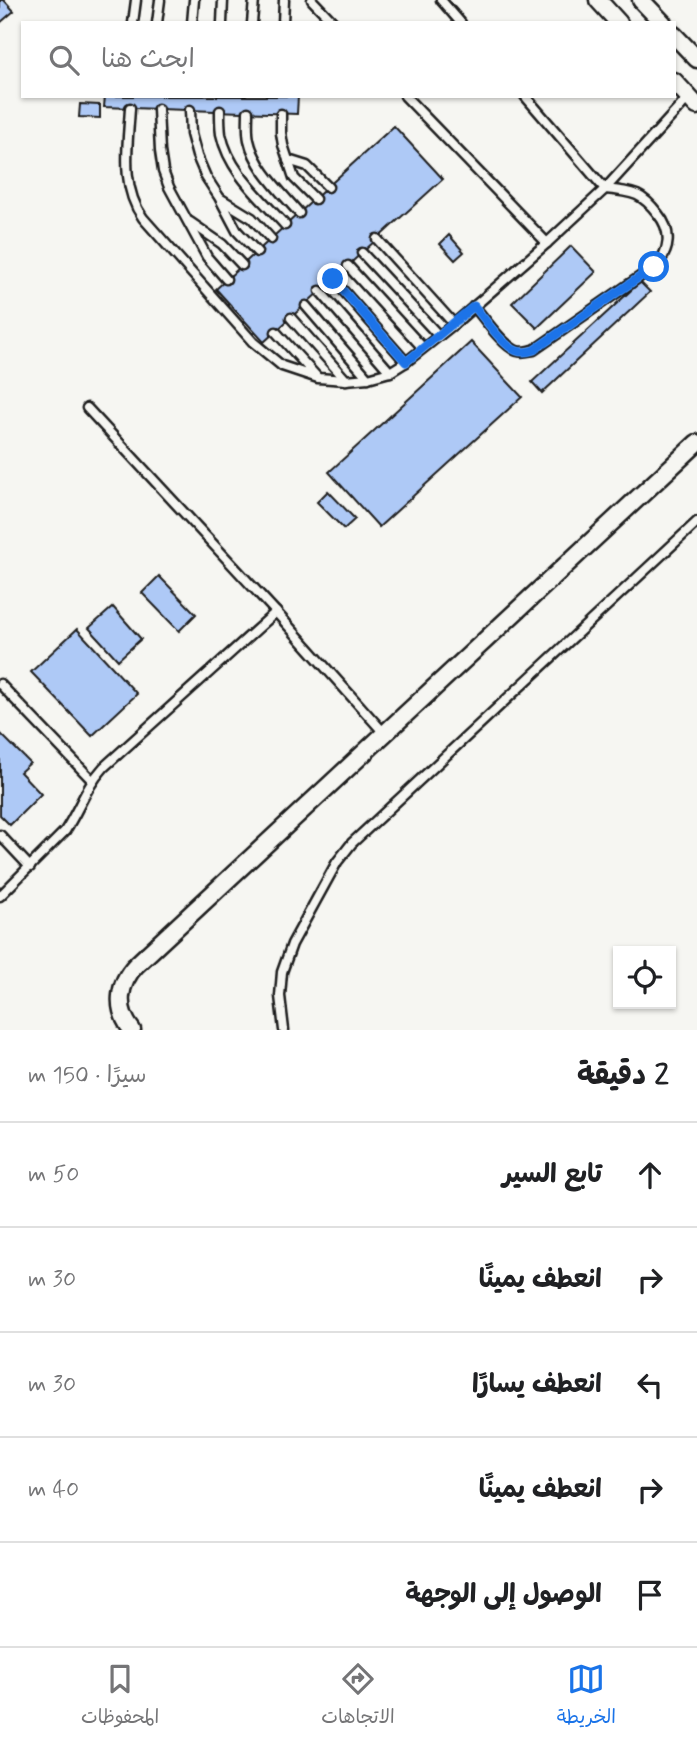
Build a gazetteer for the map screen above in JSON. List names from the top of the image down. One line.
{"page":{"search":"ابحث هنا","heading":["2 دقيقة","سيرًا · 150 m"],"list":[["تابع السير","50 m"],["انعطف يمينًا","30 m"],["انعطف يسارًا","30 m"],["انعطف يمينًا","40 m"],"الوصول إلى الوجهة"],"nav":["الخريطة","الاتجاهات","المحفوظات"]}}
